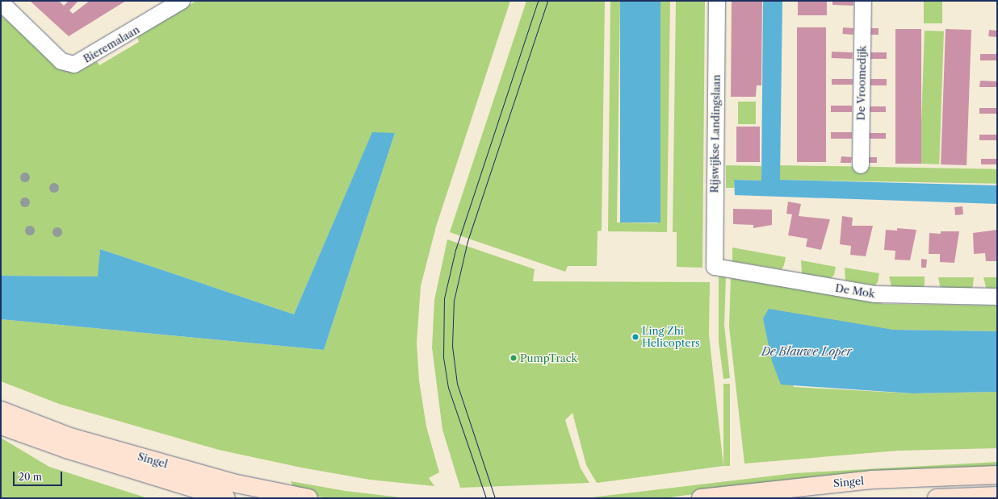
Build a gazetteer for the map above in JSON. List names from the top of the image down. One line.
{"streets":{"main road":["Singel"],"street":["Bieremalaan","De Vroomedijk","Rijswijkse Landingslaan","De Mok"]},"crossings":[["Rijswijkse Landingslaan","De Mok"]],"water":["De Blauwe Loper"],"places":["Ling Zhi Helicopters","PumpTrack"],"scale_bar":"20 m"}
